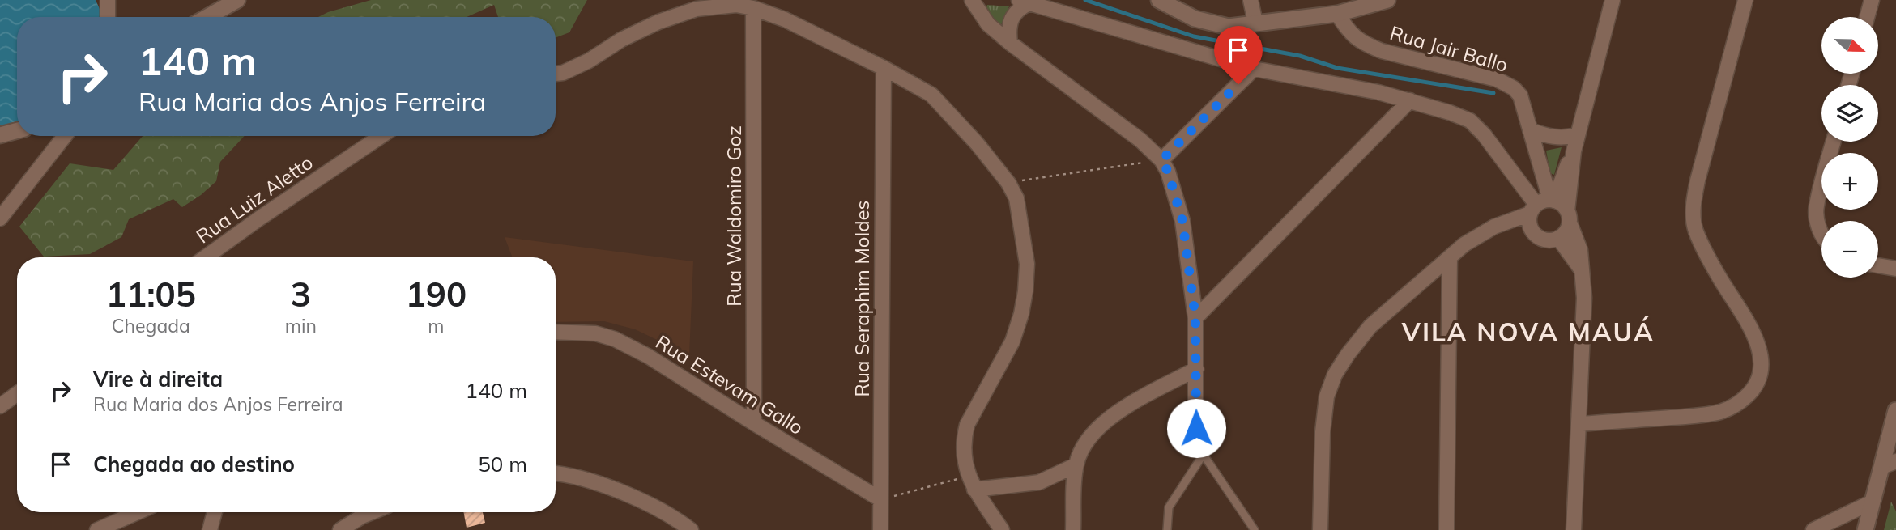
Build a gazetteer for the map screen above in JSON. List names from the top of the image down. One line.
{"streets":{"street":["Rua Jair Ballo","Rua Luiz Aletto","Rua Waldomiro Goz","Rua Seraphim Moldes","Rua Estevam Gallo"]},"crossings":[["Rua Waldomiro Goz","Rua Estevam Gallo"],["Rua Seraphim Moldes","Rua Estevam Gallo"]],"districts":["VILA NOVA MAUÁ"],"north":"right","page":{"map_buttons":["+","−"],"turn":["140 m","Rua Maria dos Anjos Ferreira"],"eta":["11:05","Chegada","3","min","190","m"],"list":[{"name":"Vire à direita","note":"Rua Maria dos Anjos Ferreira","value":"140 m"},{"name":"Chegada ao destino","value":"50 m"}]}}
